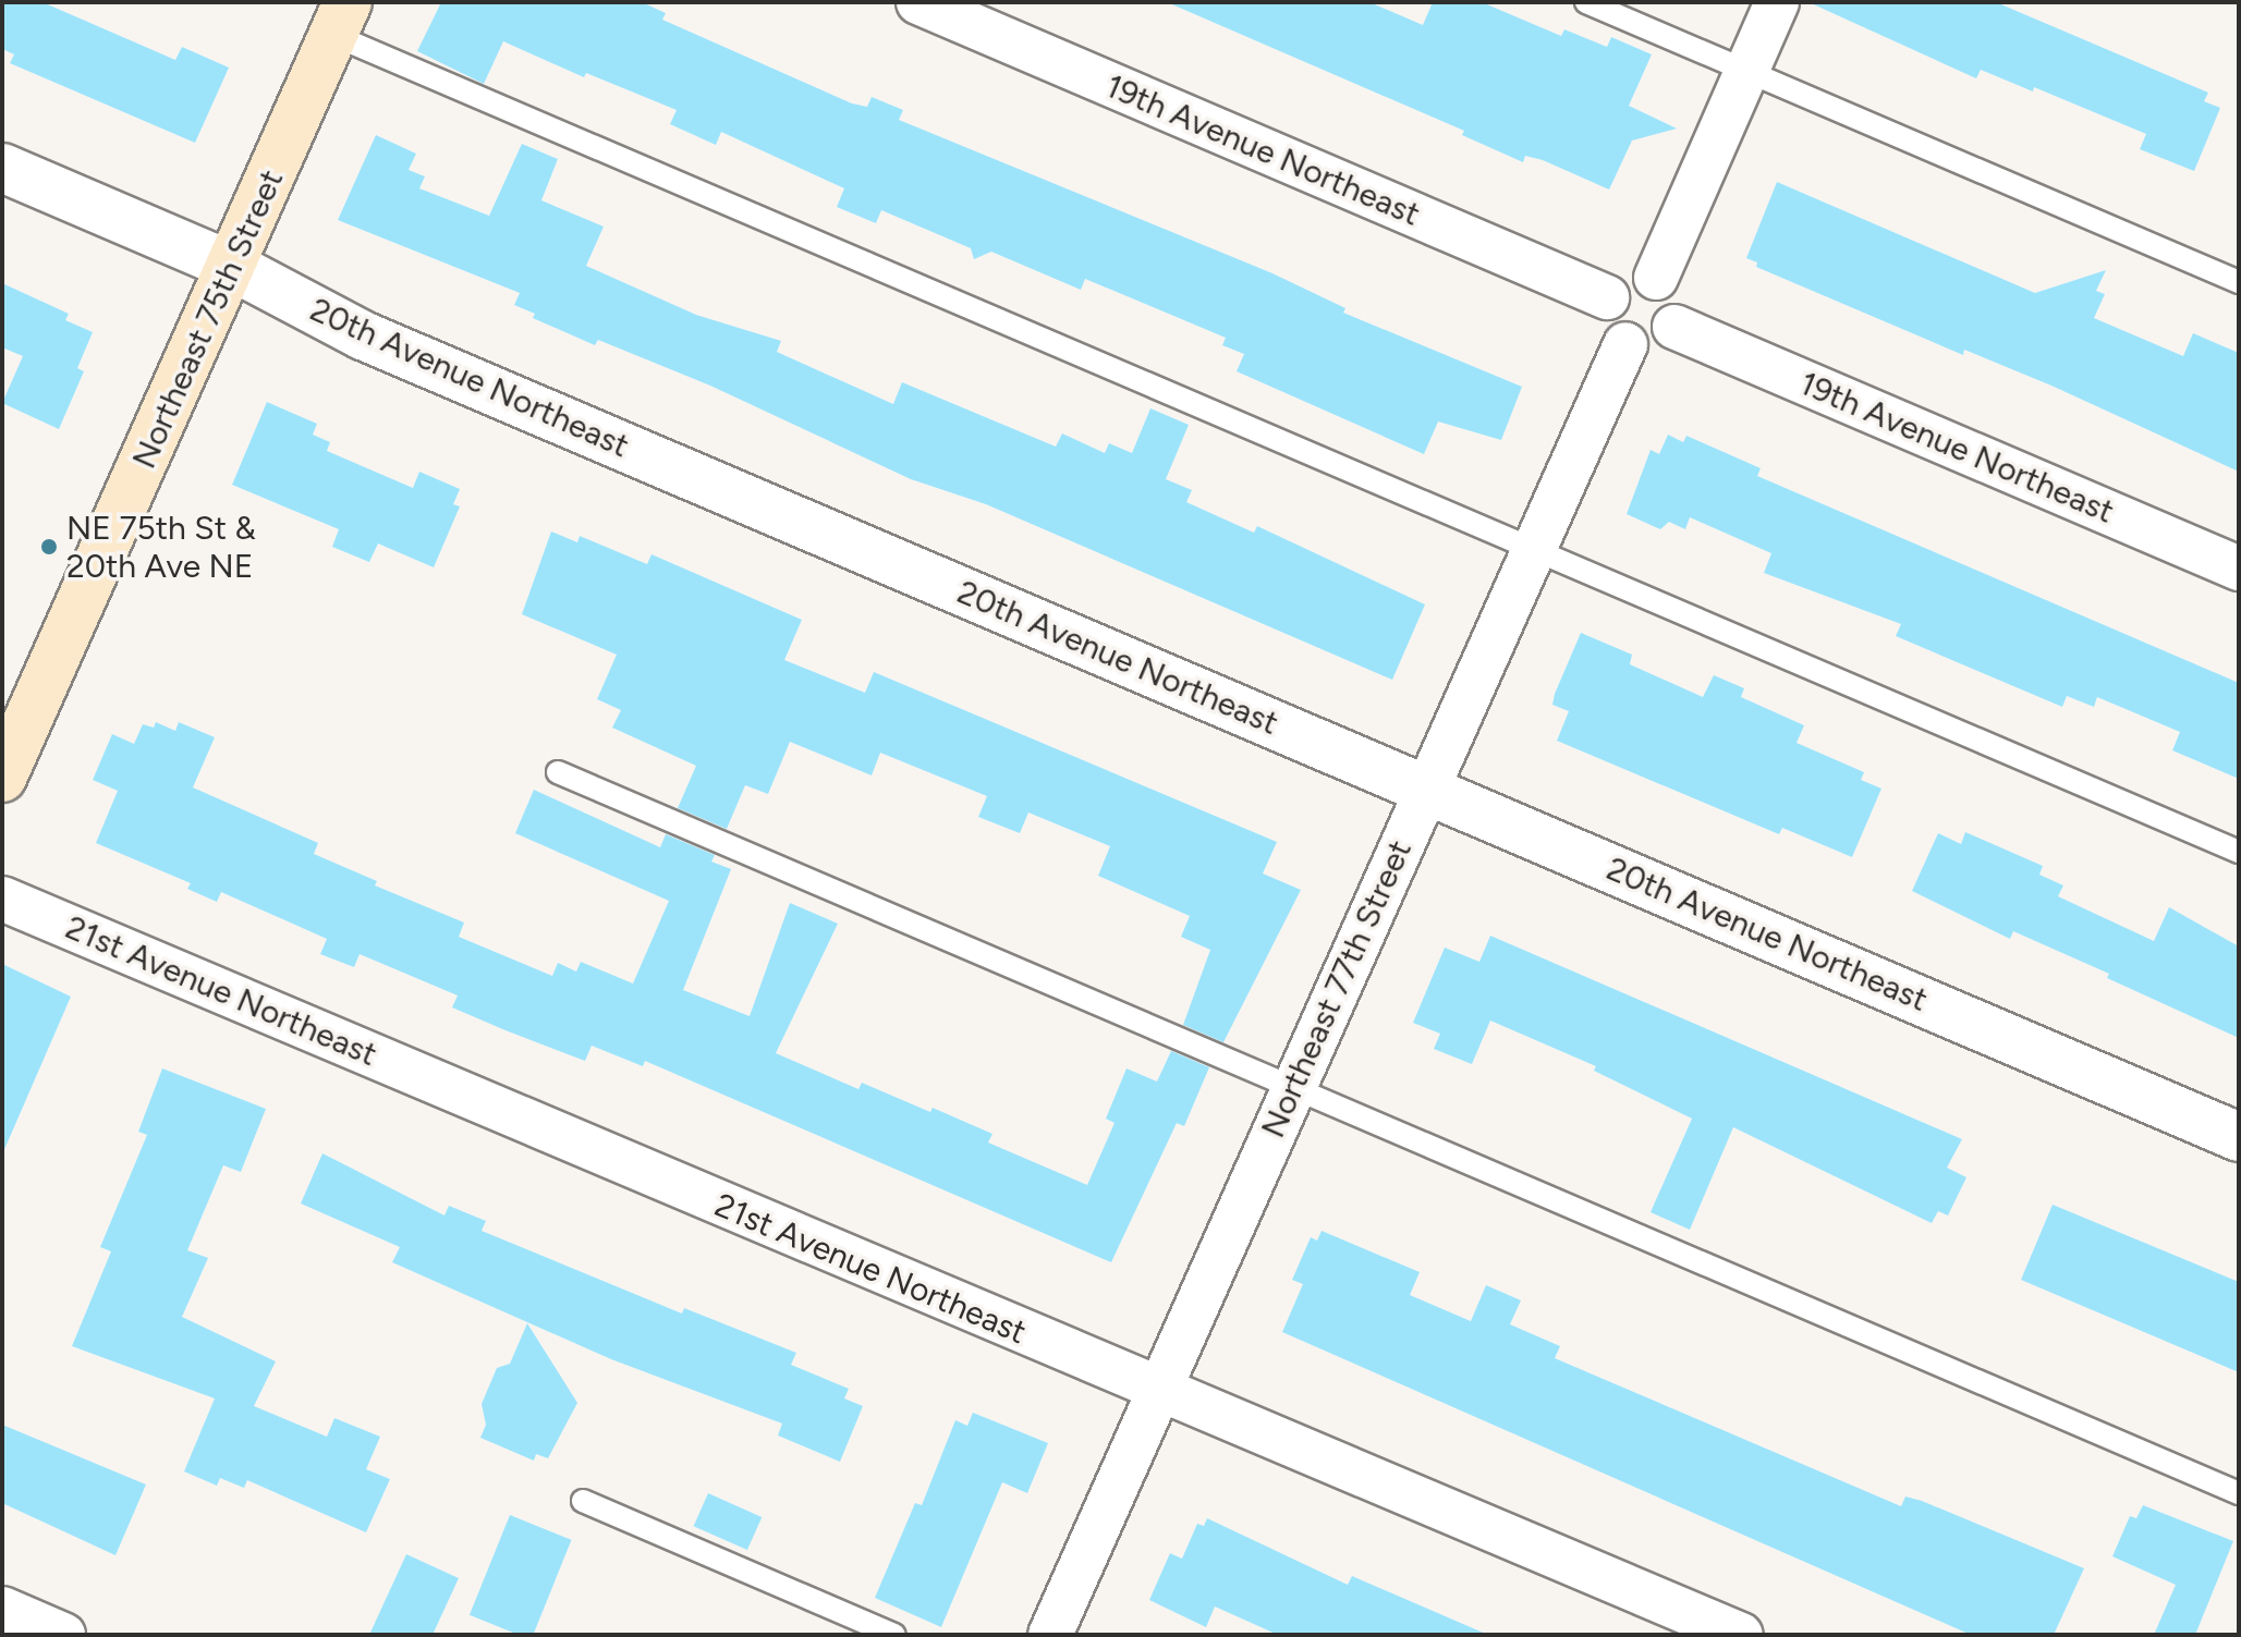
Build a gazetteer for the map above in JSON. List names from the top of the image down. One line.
{"streets":{"main road":["Northeast 75th Street"],"street":["19th Avenue Northeast","20th Avenue Northeast","Northeast 77th Street","21st Avenue Northeast"]},"crossings":[["19th Avenue Northeast","Northeast 77th Street"],["Northeast 75th Street","20th Avenue Northeast"],["20th Avenue Northeast","Northeast 77th Street"],["Northeast 77th Street","21st Avenue Northeast"]],"places":["NE 75th St & 20th Ave NE"]}
